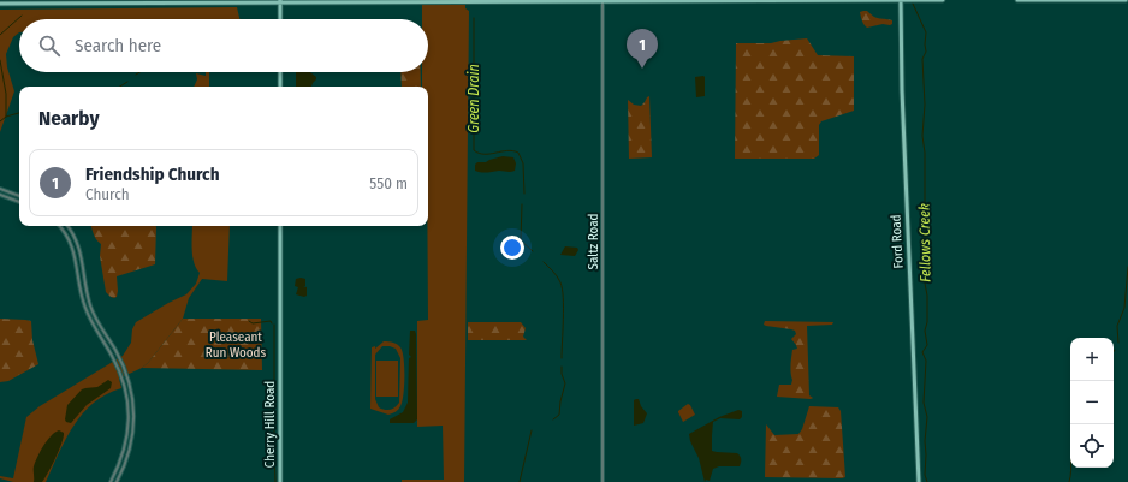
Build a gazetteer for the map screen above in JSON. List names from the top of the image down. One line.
{"streets":{"main road":["Ford Road","Cherry Hill Road"],"street":["Saltz Road"]},"water":["Green Drain","Fellows Creek"],"parks":["Pleaseant Run Woods"],"page":{"search":"Search here","pins":"1","heading":"Nearby","list":[{"mark":"1","name":"Friendship Church","note":"Church","value":"550 m"}],"map_buttons":["+","−"]}}
